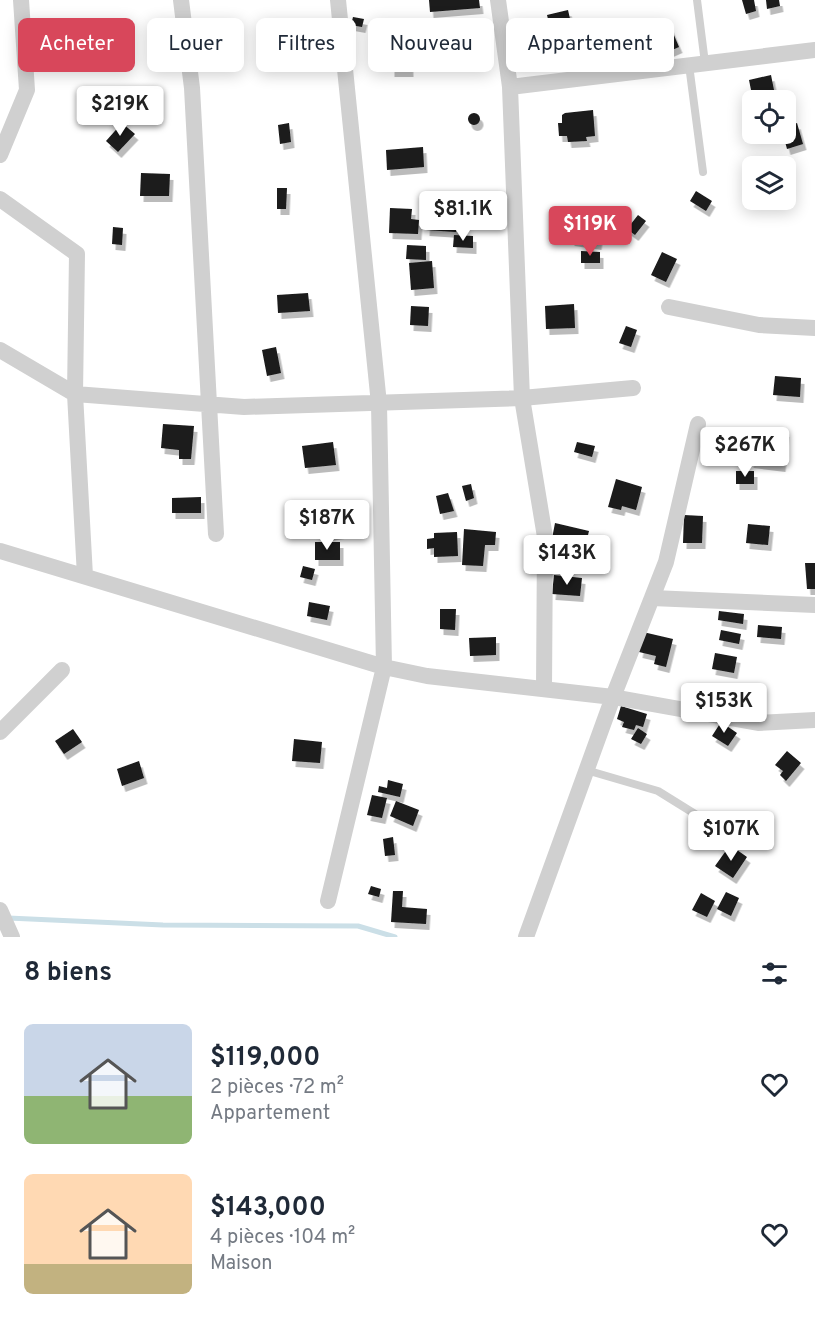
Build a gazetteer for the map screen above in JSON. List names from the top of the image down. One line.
{"page":{"chip":["Acheter","Louer","Filtres","Nouveau","Appartement"],"price":["$219K","$81.1K","$119K","$267K","$187K","$143K","$153K","$107K"],"heading":"8 biens","list":[{"name":"$119,000","note":"2 pièces · 72 m² · Appartement"},{"name":"$143,000","note":"4 pièces · 104 m² · Maison"}]}}
